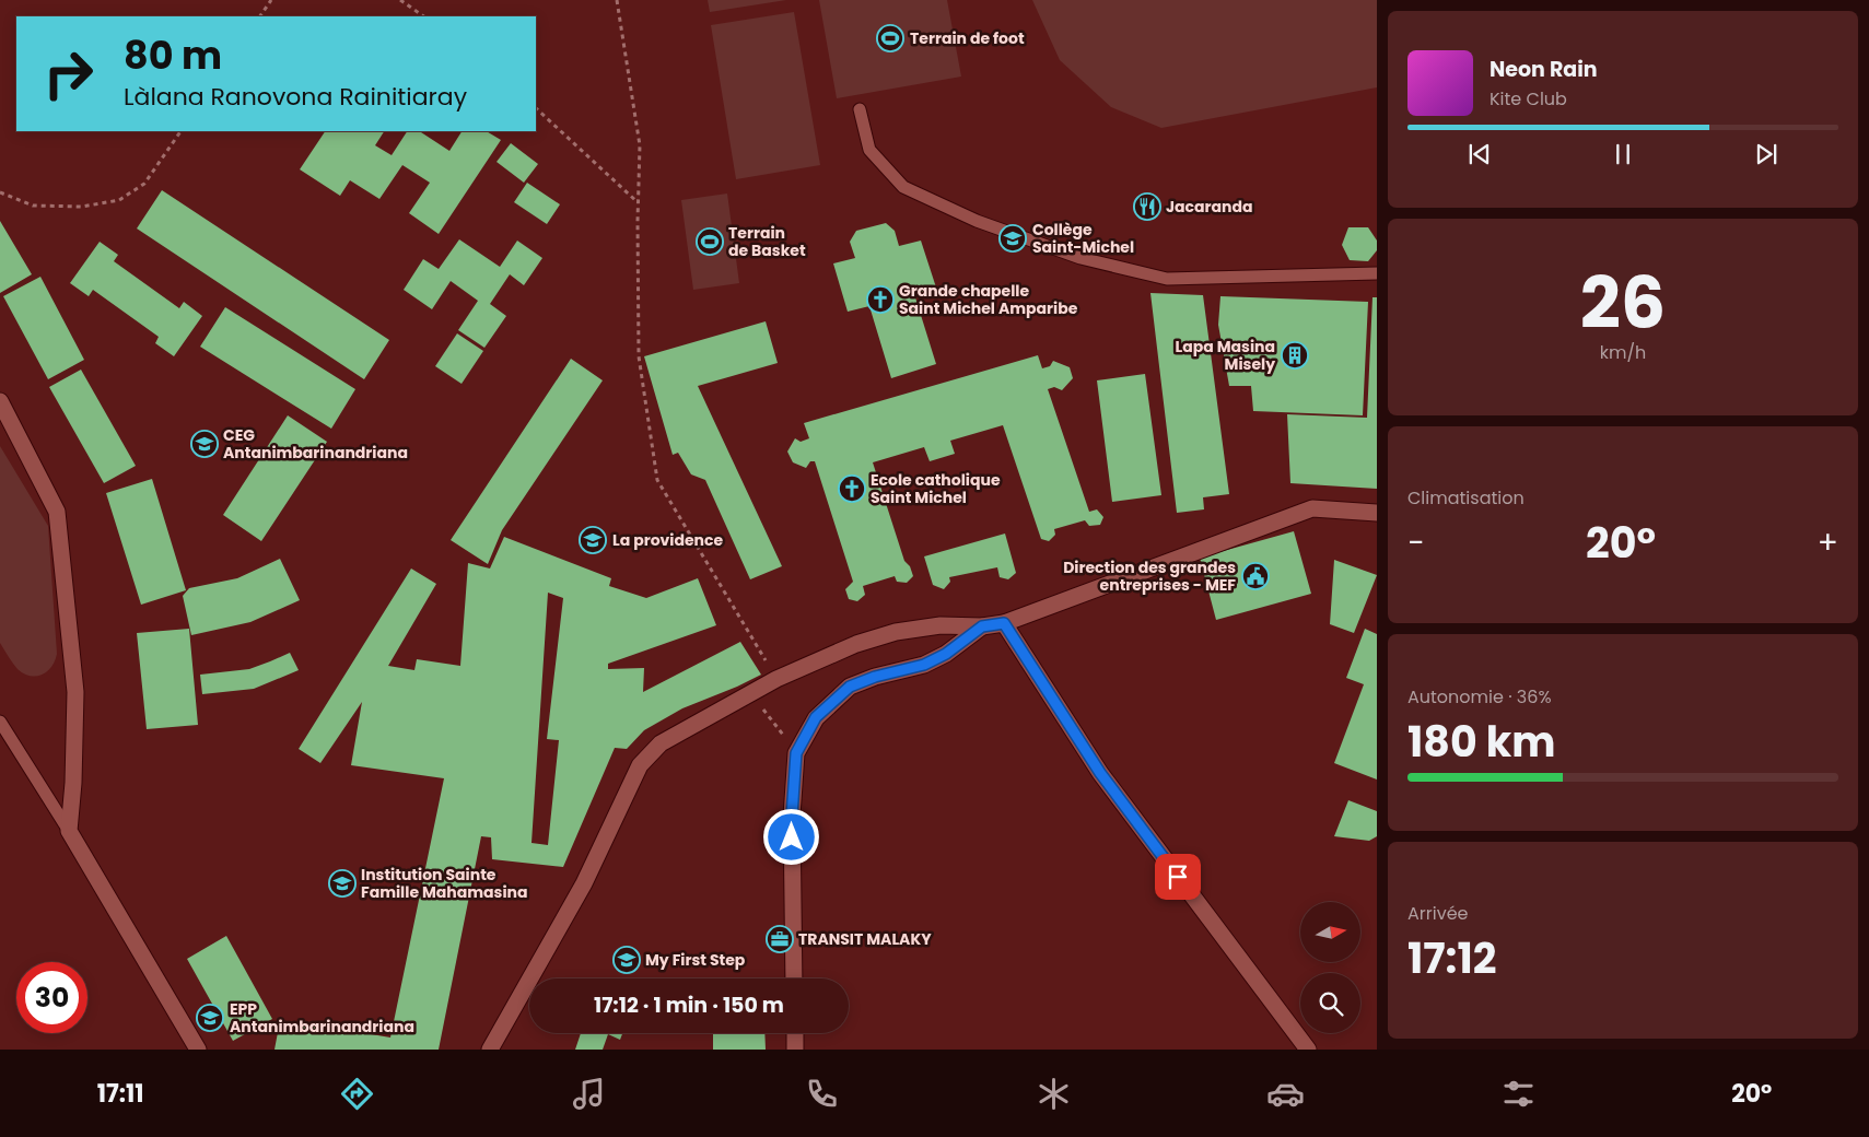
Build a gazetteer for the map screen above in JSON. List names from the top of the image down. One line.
{"places":{"sports":["Terrain de foot","Terrain de Basket"],"restaurant":["Jacaranda"],"school or university":["Collège Saint-Michel","CEG Antanimbarinandriana","La providence","Institution Sainte Famille Mahamasina","My First Step","EPP Antanimbarinandriana"],"church":["Grande chapelle Saint Michel Amparibe","Ecole catholique Saint Michel"],"building":["Lapa Masina Misely"],"public building":["Direction des grandes entreprises - MEF"],"office":["TRANSIT MALAKY"]},"north":"right","page":{"turn":["80 m","Làlana Ranovona Rainitiaray"],"song":["Neon Rain","Kite Club"],"tile":[["26","km/h"],"Climatisation",["Autonomie · 36%","180 km"],["Arrivée","17:12"]],"heat":["−","20°","+"],"limit":"30","trip":"17:12 · 1 min · 150 m","tabs":["17:11","20°"]}}
